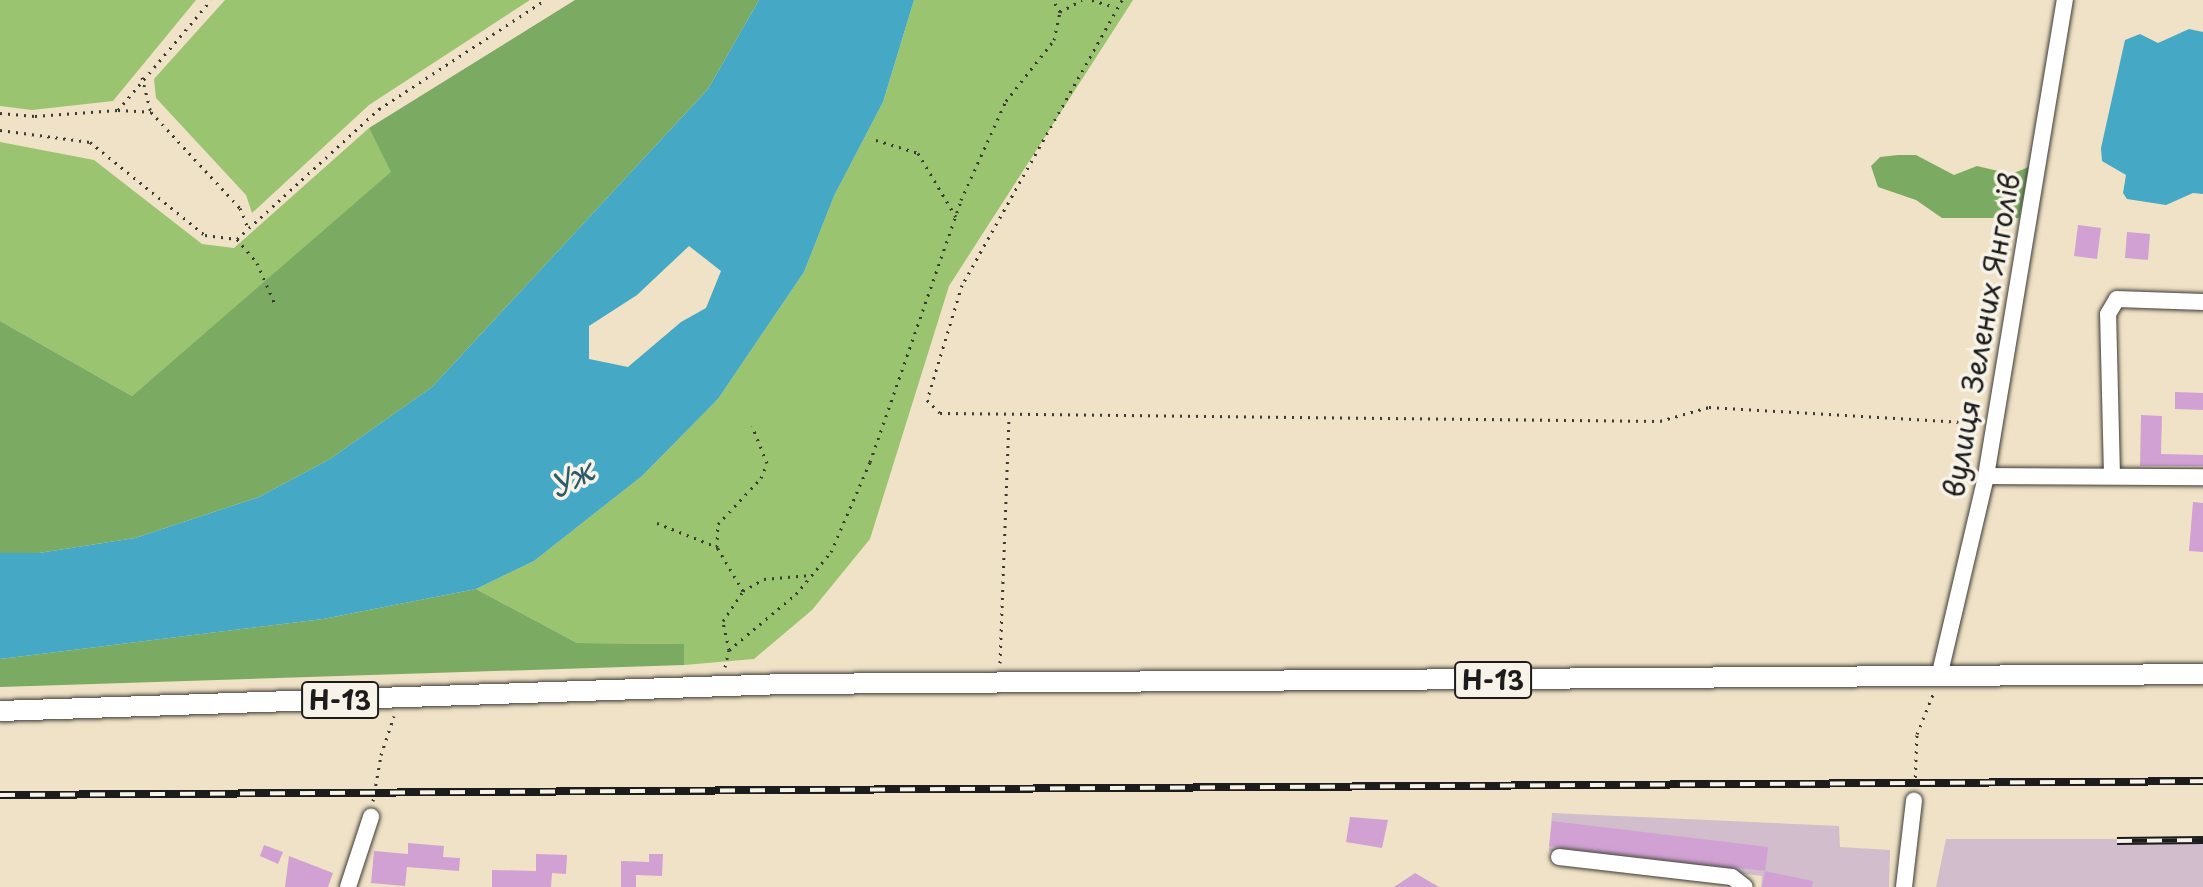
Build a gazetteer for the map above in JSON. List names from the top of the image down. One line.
{"streets":{"main road":["Н-13"],"street":["вулиця Зелених Янголів"]},"crossings":[["вулиця Зелених Янголів","Н-13"]],"water":["Уж"]}
